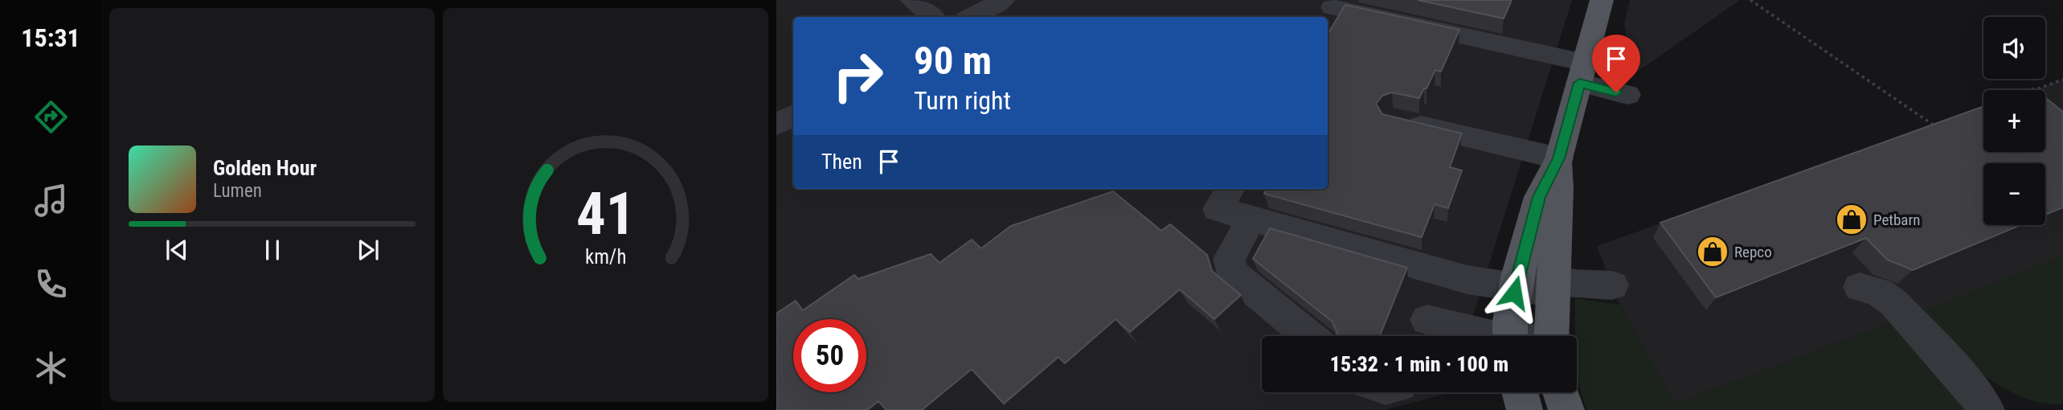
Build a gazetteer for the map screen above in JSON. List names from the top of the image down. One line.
{"places":{"shop":["Petbarn","Repco"]},"page":{"tabs":"15:31","map_buttons":["+","−"],"turn":["90 m","Turn right"],"then":"Then","song":["Golden Hour","Lumen"],"limit":"50","trip":"15:32 · 1 min · 100 m","gauge":["41","km/h"]}}
